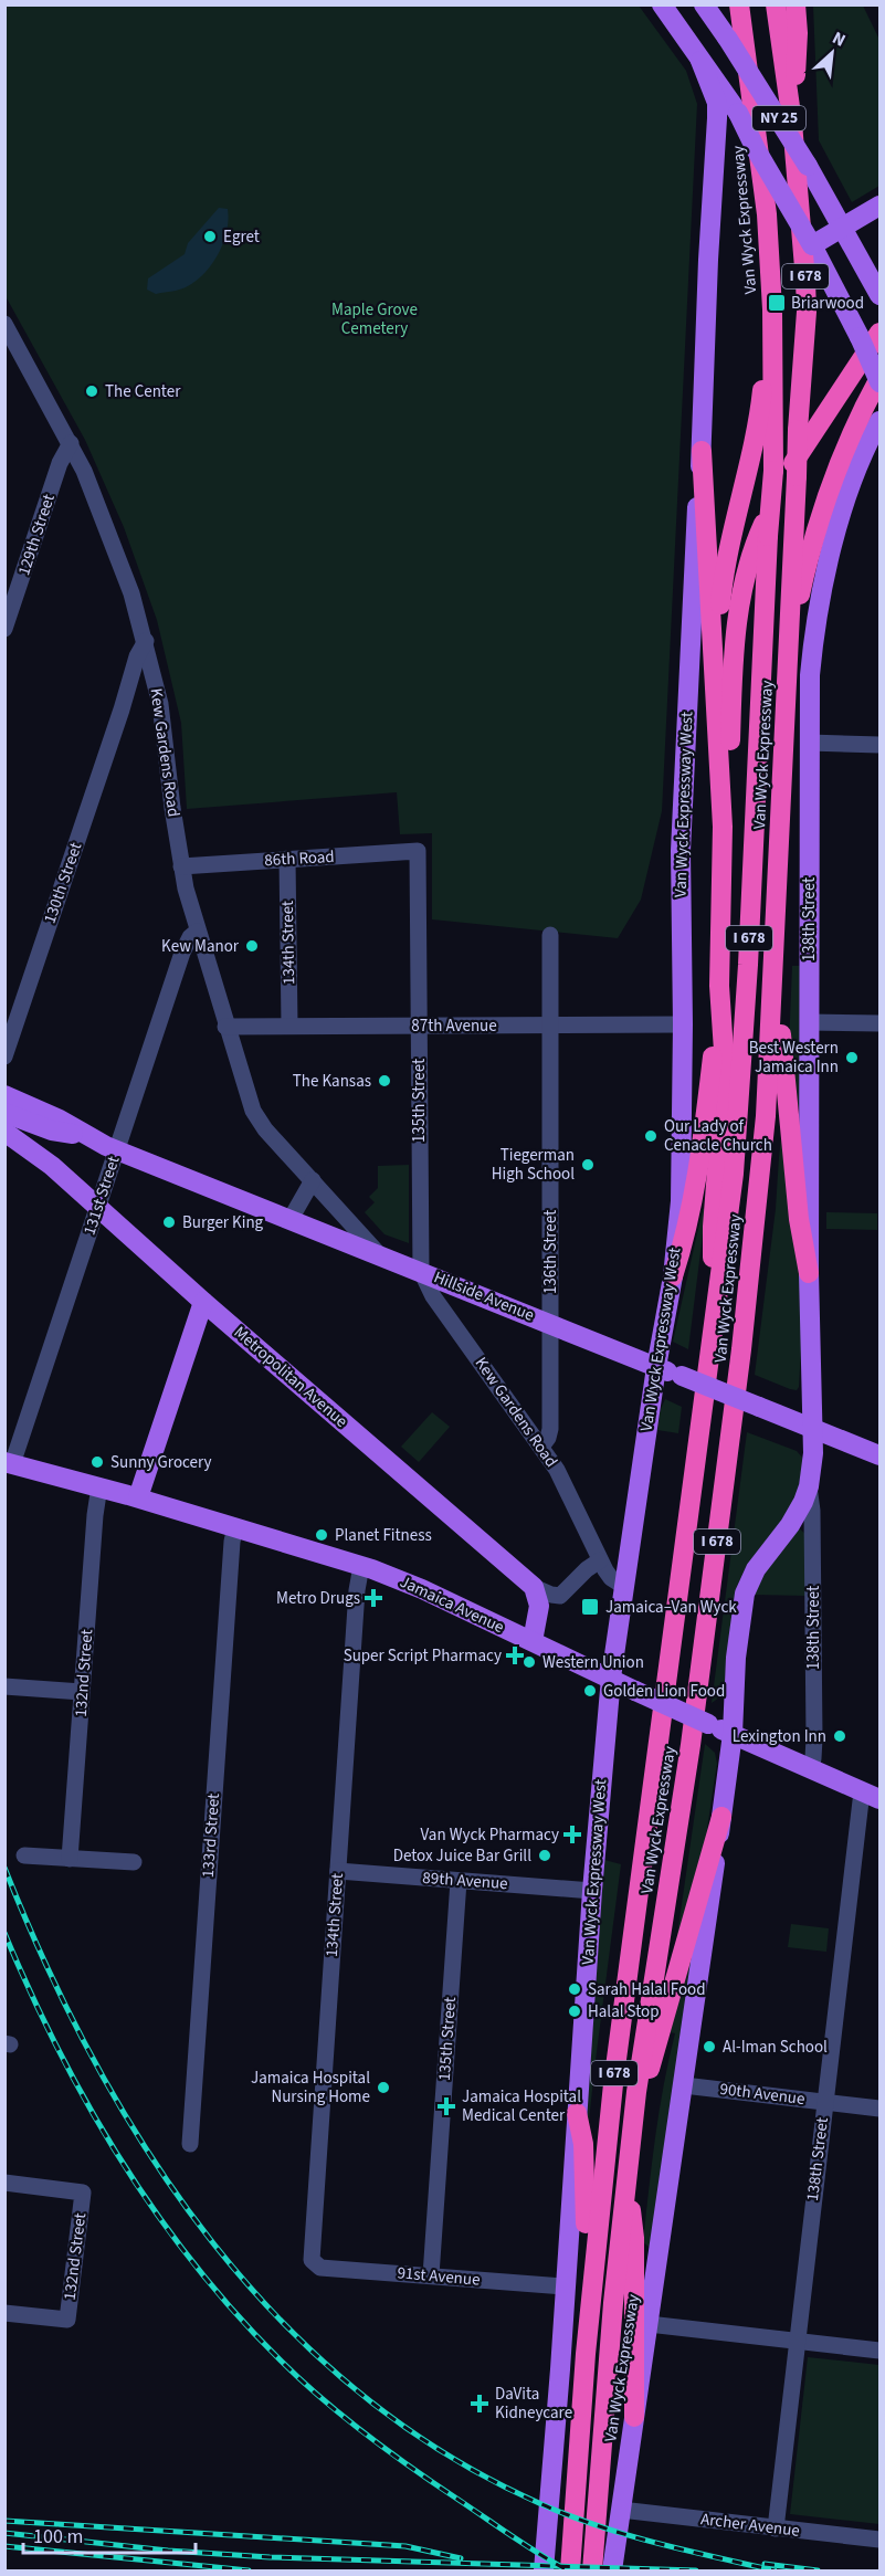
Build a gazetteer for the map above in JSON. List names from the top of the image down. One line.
{"streets":{"highway":["Van Wyck Expressway","I 678"],"main road":["NY 25","Van Wyck Expressway West","138th Street","Hillside Avenue","Metropolitan Avenue","Jamaica Avenue"],"street":["129th Street","Kew Gardens Road","86th Road","130th Street","134th Street","87th Avenue","135th Street","131st Street","136th Street","132nd Street","133rd Street","89th Avenue","90th Avenue","91st Avenue","Archer Avenue"]},"crossings":[["NY 25","Van Wyck Expressway"],["Van Wyck Expressway","Van Wyck Expressway West"],["Van Wyck Expressway","Jamaica Avenue"],["Van Wyck Expressway","90th Avenue"],["Van Wyck Expressway","Archer Avenue"],["129th Street","Kew Gardens Road"],["Kew Gardens Road","Van Wyck Expressway West"],["Kew Gardens Road","86th Road"],["Kew Gardens Road","130th Street"],["Kew Gardens Road","87th Avenue"],["Kew Gardens Road","135th Street"],["Kew Gardens Road","131st Street"],["Kew Gardens Road","136th Street"],["Kew Gardens Road","Hillside Avenue"],["Van Wyck Expressway West","87th Avenue"],["Van Wyck Expressway West","Hillside Avenue"],["Van Wyck Expressway West","Jamaica Avenue"],["Van Wyck Expressway West","89th Avenue"],["Van Wyck Expressway West","91st Avenue"],["86th Road","134th Street"],["86th Road","135th Street"],["138th Street","Hillside Avenue"],["138th Street","Jamaica Avenue"],["138th Street","90th Avenue"],["138th Street","Archer Avenue"],["134th Street","87th Avenue"],["134th Street","Jamaica Avenue"],["134th Street","89th Avenue"],["134th Street","91st Avenue"],["87th Avenue","135th Street"],["87th Avenue","136th Street"],["135th Street","Hillside Avenue"],["135th Street","89th Avenue"],["135th Street","91st Avenue"],["131st Street","Hillside Avenue"],["131st Street","Metropolitan Avenue"],["131st Street","Jamaica Avenue"],["136th Street","Hillside Avenue"],["Jamaica Avenue","132nd Street"],["Jamaica Avenue","133rd Street"]],"parks":["Maple Grove Cemetery"],"places":{"other":["Egret","The Center","Kew Manor","Best Western Jamaica Inn","The Kansas","Our Lady of Cenacle Church","Tiegerman High School","Burger King","Sunny Grocery","Planet Fitness","Western Union","Golden Lion Food","Lexington Inn","Detox Juice Bar Grill","Sarah Halal Food","Halal Stop","Al-Iman School","Jamaica Hospital Nursing Home"],"transit":["Briarwood","Jamaica–Van Wyck"],"health":["Metro Drugs","Super Script Pharmacy","Van Wyck Pharmacy","Jamaica Hospital Medical Center","DaVita Kidneycare"]},"scale_bar":"100 m","north":"top right"}
